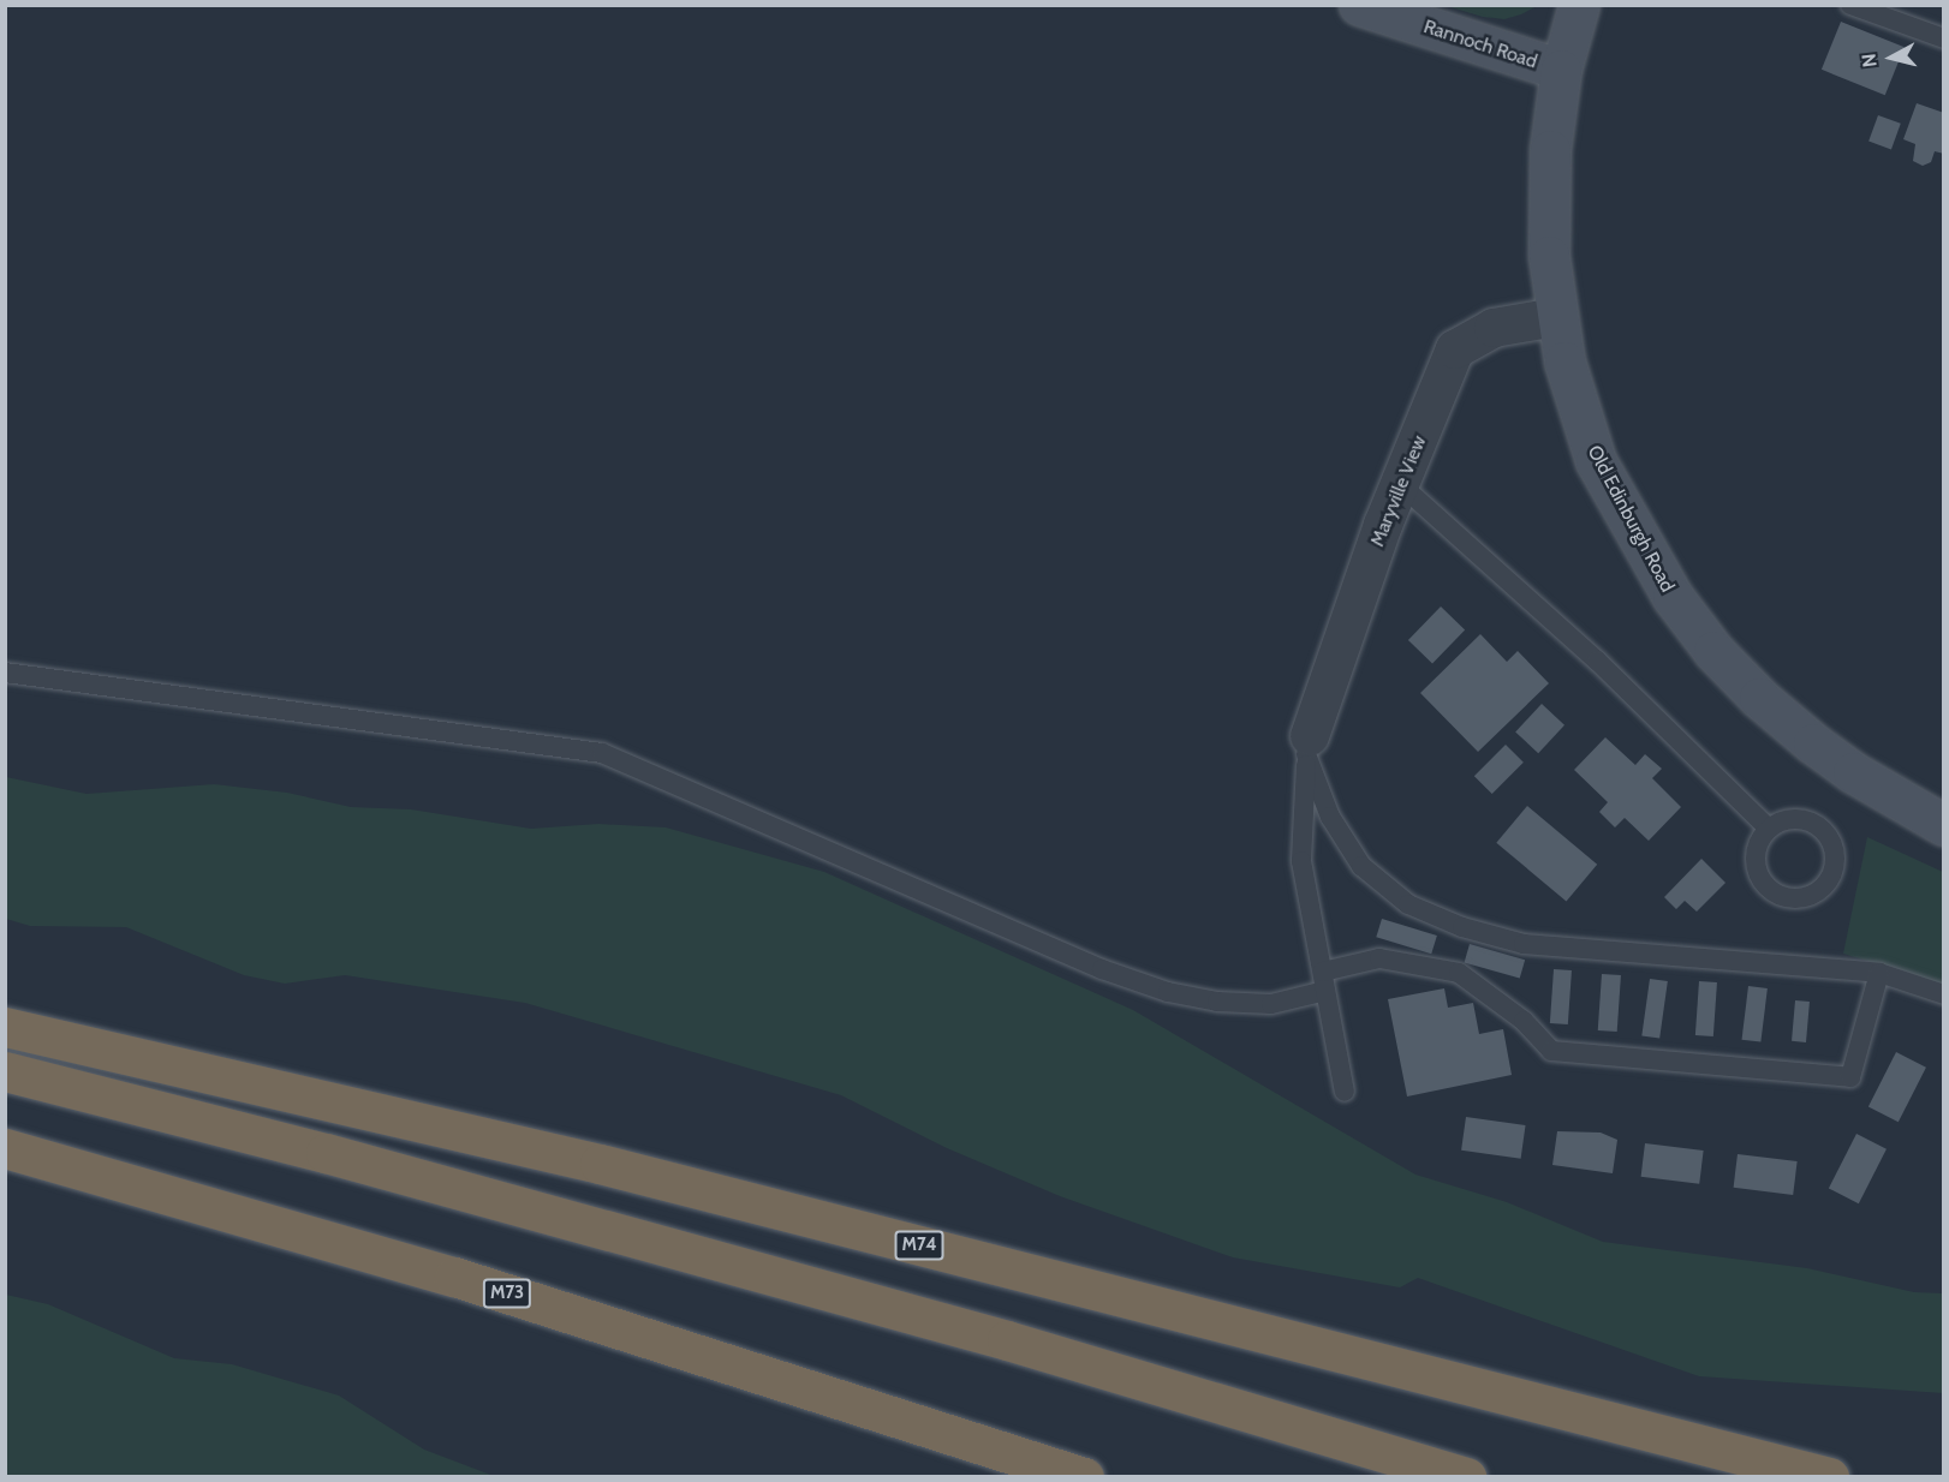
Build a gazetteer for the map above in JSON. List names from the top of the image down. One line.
{"streets":{"highway":["M74","M73"],"main road":["Rannoch Road","Old Edinburgh Road"],"street":["Maryville View"]},"crossings":[["Rannoch Road","Old Edinburgh Road"],["Maryville View","Old Edinburgh Road"]],"north":"left"}
